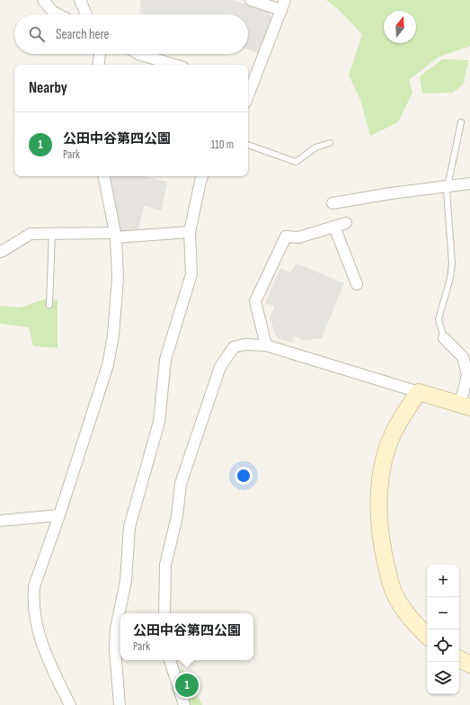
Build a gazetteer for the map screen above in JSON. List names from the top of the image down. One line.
{"north":"top","page":{"search":"Search here","heading":"Nearby","list":[{"mark":"1","name":"公田中谷第四公園","note":"Park","value":"110 m"}],"map_buttons":["+","−"],"popup":["公田中谷第四公園","Park"],"pins":"1"}}
